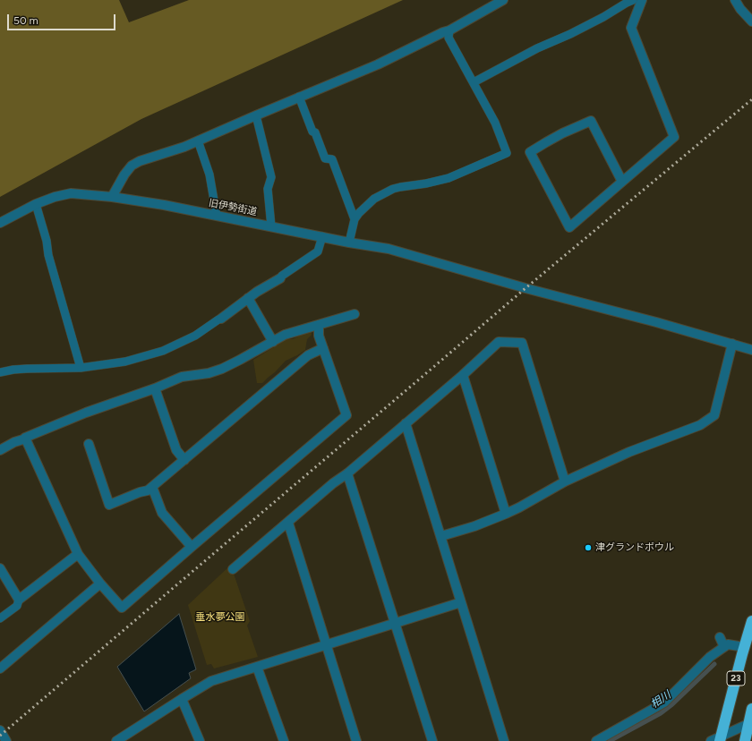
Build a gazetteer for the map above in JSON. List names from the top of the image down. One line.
{"streets":{"highway":["23"],"street":["旧伊勢街道"]},"water":["相川"],"parks":["垂水夢公園"],"places":["津グランドボウル"],"scale_bar":"50 m"}
